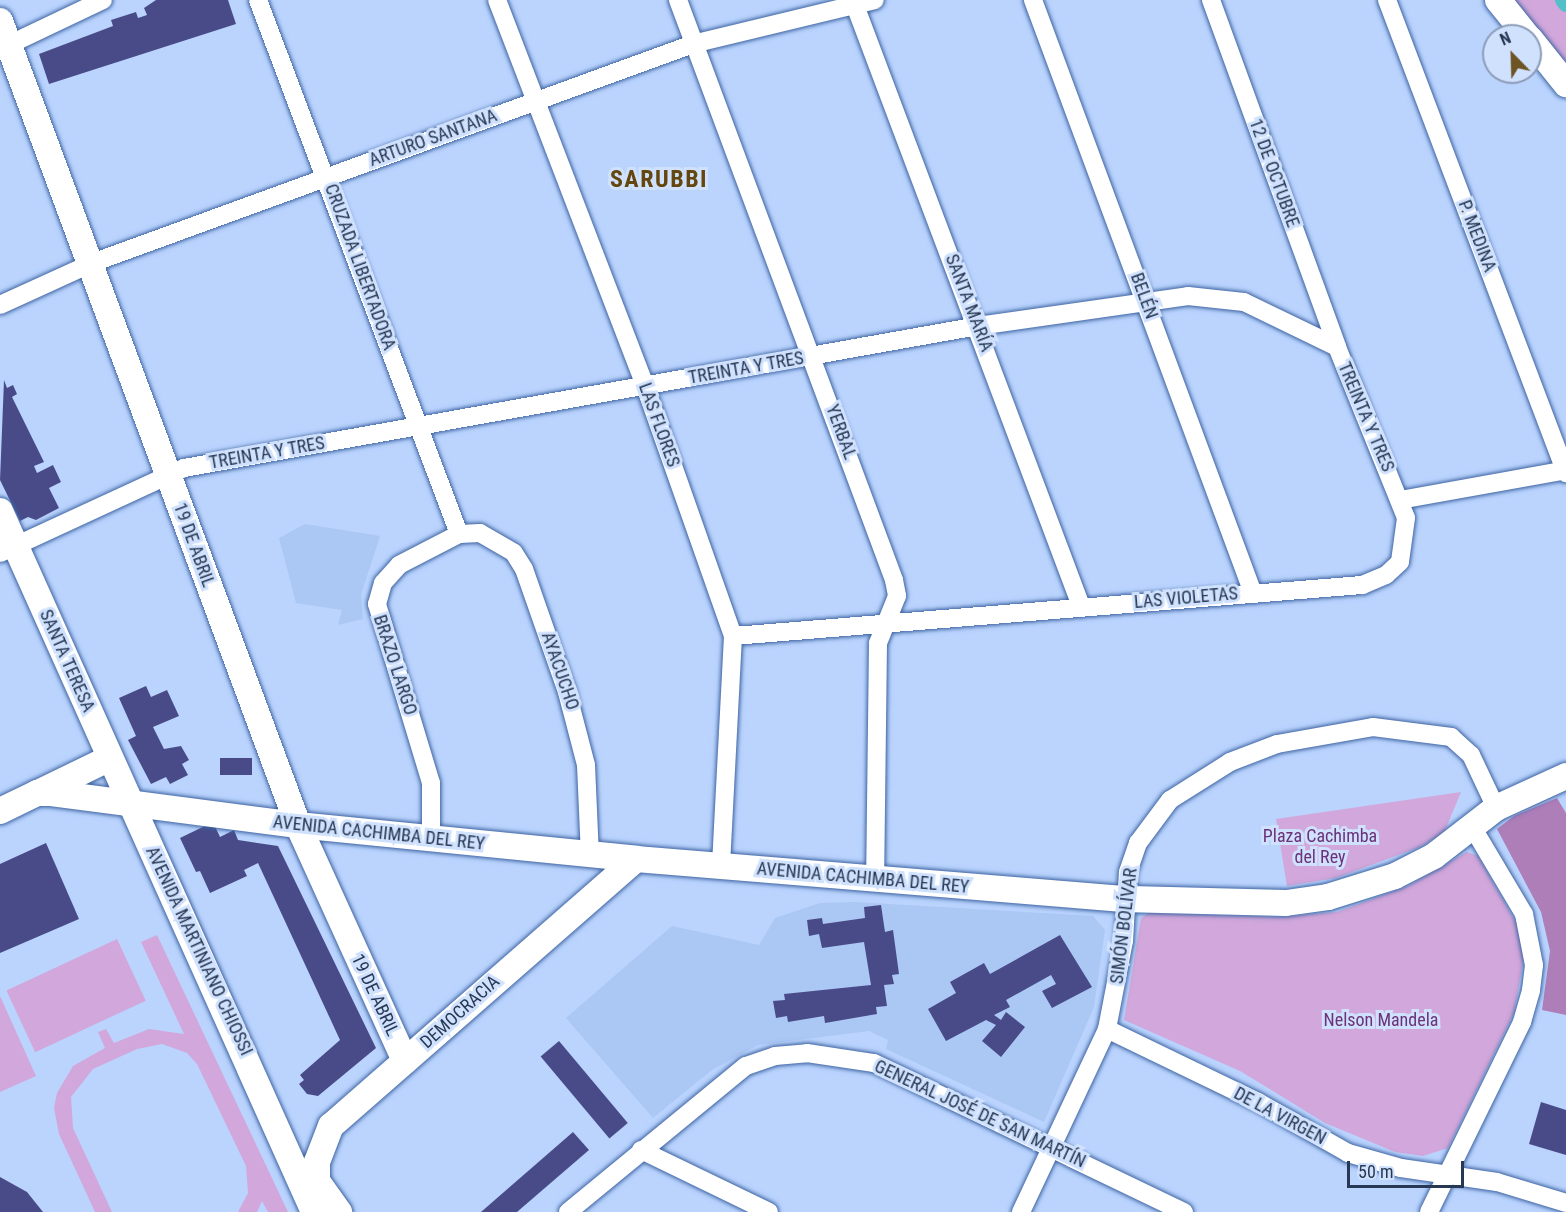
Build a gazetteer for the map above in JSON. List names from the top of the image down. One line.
{"streets":{"street":["ARTURO SANTANA","12 DE OCTUBRE","P. MEDINA","CRUZADA LIBERTADORA","BELÉN","SANTA MARÍA","TREINTA Y TRES","LAS FLORES","YERBAL","19 DE ABRIL","LAS VIOLETAS","SANTA TERESA","BRAZO LARGO","AYACUCHO","AVENIDA CACHIMBA DEL REY","SIMÓN BOLÍVAR","AVENIDA MARTINIANO CHIOSSI","DEMOCRACIA","GENERAL JOSÉ DE SAN MARTÍN","DE LA VIRGEN"]},"crossings":[["ARTURO SANTANA","CRUZADA LIBERTADORA"],["ARTURO SANTANA","SANTA MARÍA"],["ARTURO SANTANA","LAS FLORES"],["ARTURO SANTANA","YERBAL"],["ARTURO SANTANA","19 DE ABRIL"],["12 DE OCTUBRE","TREINTA Y TRES"],["CRUZADA LIBERTADORA","TREINTA Y TRES"],["CRUZADA LIBERTADORA","BRAZO LARGO"],["CRUZADA LIBERTADORA","AYACUCHO"],["BELÉN","TREINTA Y TRES"],["BELÉN","LAS VIOLETAS"],["SANTA MARÍA","TREINTA Y TRES"],["SANTA MARÍA","LAS VIOLETAS"],["TREINTA Y TRES","LAS FLORES"],["TREINTA Y TRES","YERBAL"],["TREINTA Y TRES","19 DE ABRIL"],["TREINTA Y TRES","LAS VIOLETAS"],["TREINTA Y TRES","SANTA TERESA"],["LAS FLORES","LAS VIOLETAS"],["LAS FLORES","AVENIDA CACHIMBA DEL REY"],["YERBAL","LAS VIOLETAS"],["YERBAL","AVENIDA CACHIMBA DEL REY"],["19 DE ABRIL","AVENIDA CACHIMBA DEL REY"],["19 DE ABRIL","DEMOCRACIA"],["SANTA TERESA","AVENIDA CACHIMBA DEL REY"],["SANTA TERESA","AVENIDA MARTINIANO CHIOSSI"],["BRAZO LARGO","AYACUCHO"],["BRAZO LARGO","AVENIDA CACHIMBA DEL REY"],["AYACUCHO","AVENIDA CACHIMBA DEL REY"],["AVENIDA CACHIMBA DEL REY","SIMÓN BOLÍVAR"],["AVENIDA CACHIMBA DEL REY","AVENIDA MARTINIANO CHIOSSI"],["AVENIDA CACHIMBA DEL REY","DEMOCRACIA"],["SIMÓN BOLÍVAR","GENERAL JOSÉ DE SAN MARTÍN"],["SIMÓN BOLÍVAR","DE LA VIRGEN"],["AVENIDA MARTINIANO CHIOSSI","DEMOCRACIA"]],"districts":["SARUBBI"],"parks":["Plaza Cachimba del Rey","Nelson Mandela"],"scale_bar":"50 m","north":"top left"}
